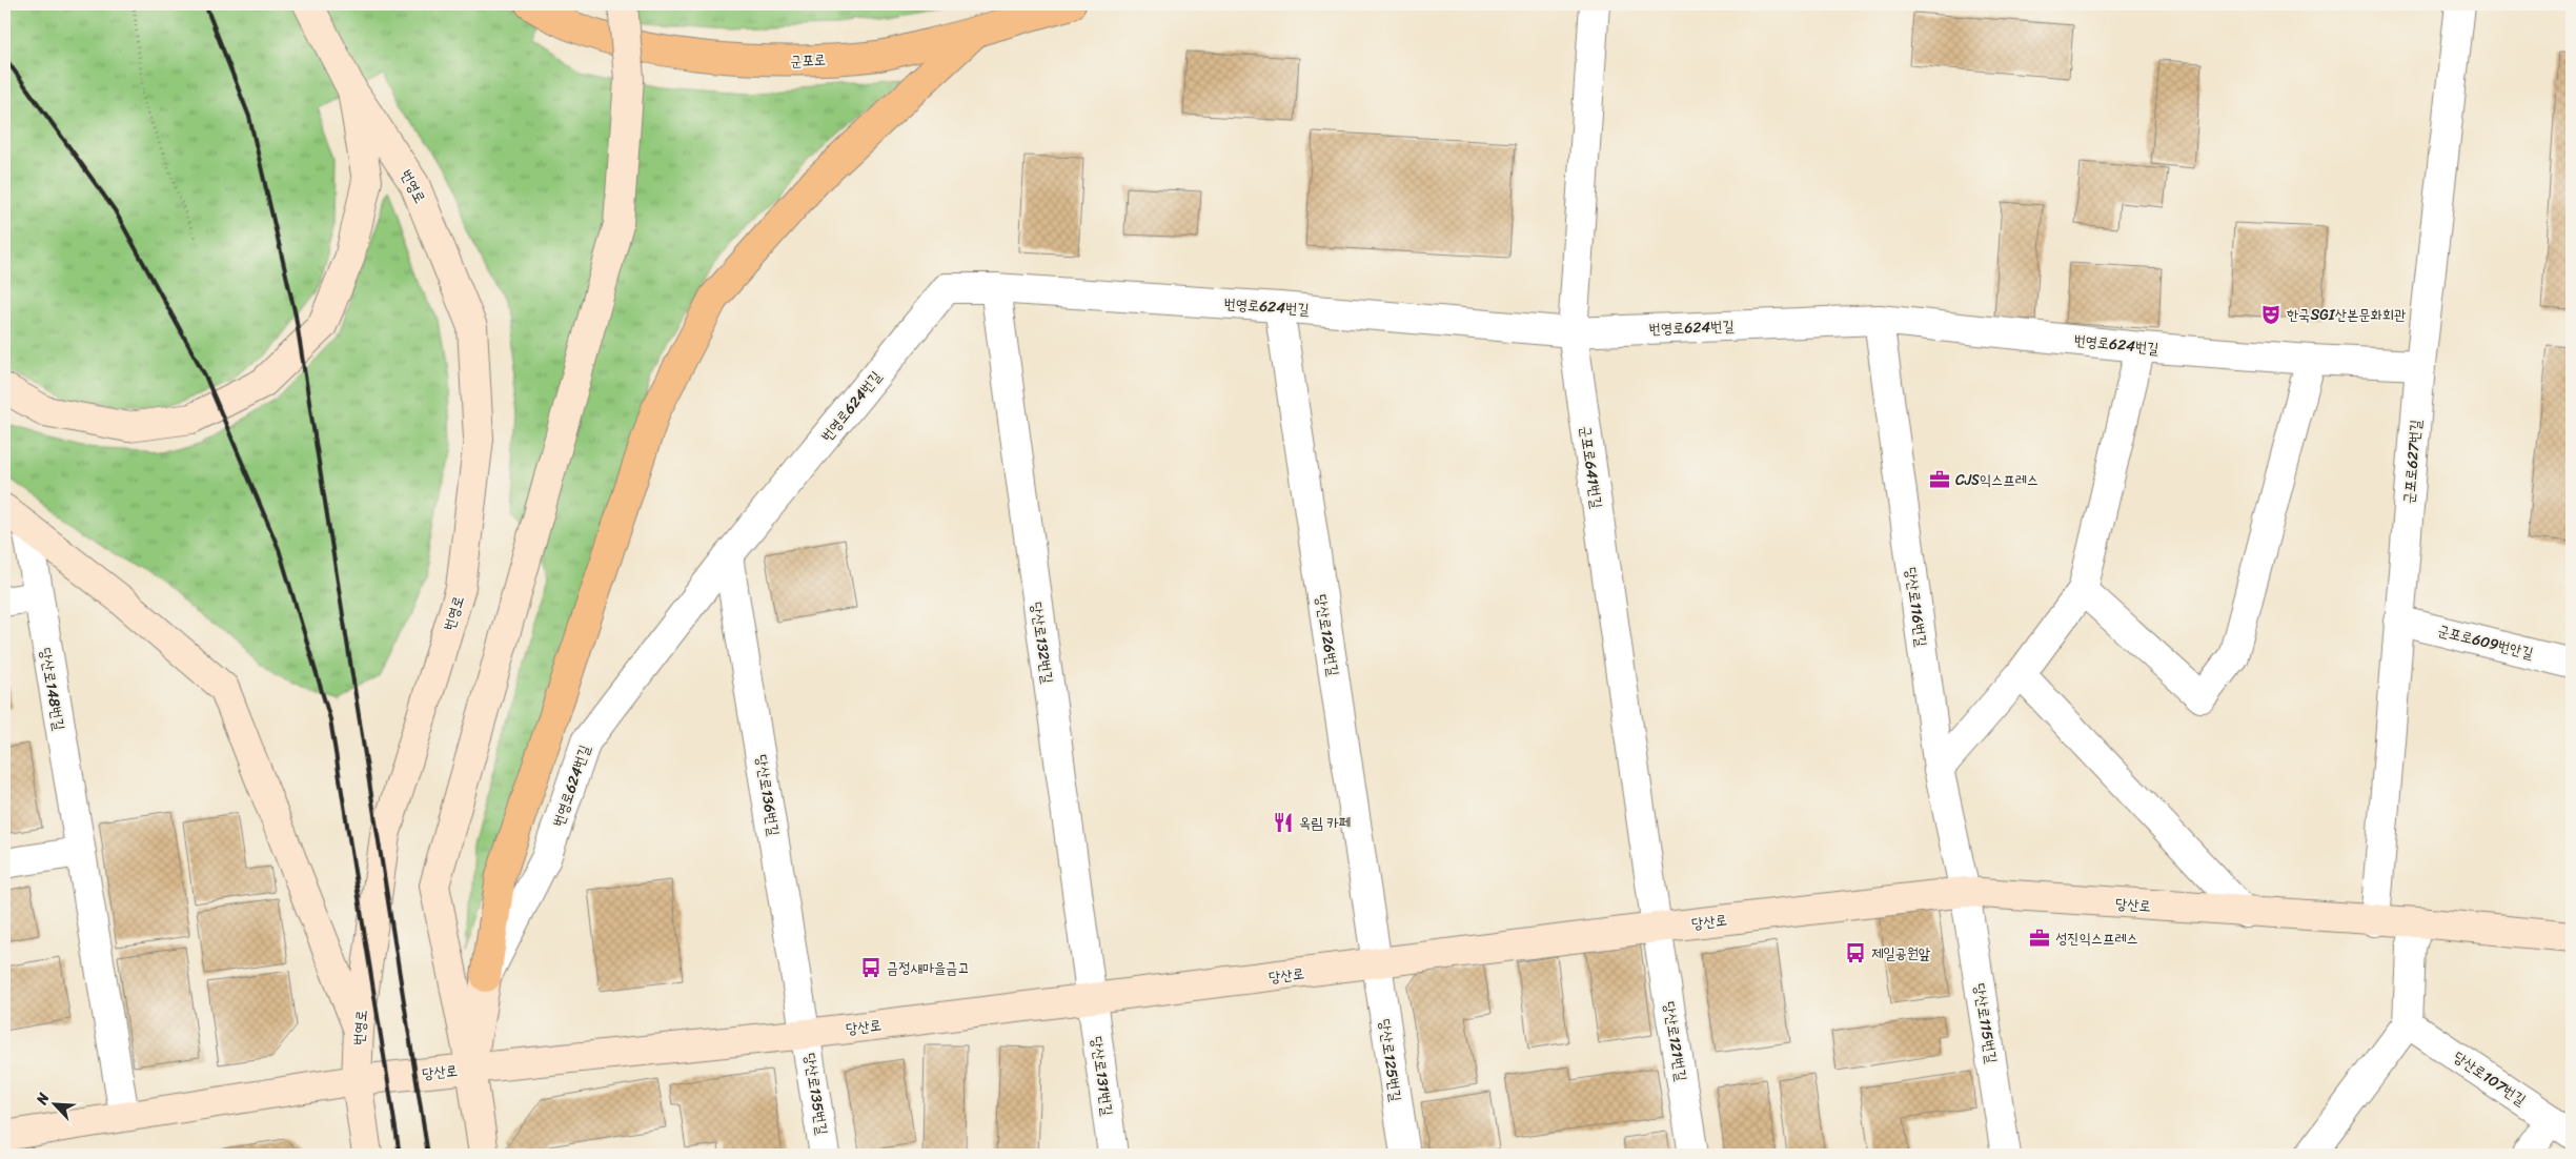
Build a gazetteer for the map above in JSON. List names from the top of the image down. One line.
{"streets":{"main road":["군포로"],"street":["번영로","번영로624번길","군포로627번길","군포로641번길","당산로116번길","당산로126번길","군포로609번안길","당산로132번길","당산로148번길","당산로136번길","당산로","당산로115번길","당산로121번길","당산로125번길","당산로131번길","당산로107번길","당산로135번길"]},"crossings":[["번영로","당산로"],["번영로624번길","군포로627번길"],["번영로624번길","군포로641번길"],["번영로624번길","당산로116번길"],["번영로624번길","당산로126번길"],["번영로624번길","당산로132번길"],["번영로624번길","당산로136번길"],["군포로627번길","군포로609번안길"],["군포로627번길","당산로"],["군포로641번길","당산로"],["군포로641번길","당산로121번길"],["당산로116번길","당산로"],["당산로116번길","당산로115번길"],["당산로126번길","당산로"],["당산로126번길","당산로125번길"],["당산로132번길","당산로"],["당산로132번길","당산로131번길"],["당산로148번길","당산로"],["당산로136번길","당산로"],["당산로136번길","당산로135번길"],["당산로","당산로115번길"],["당산로","당산로121번길"],["당산로","당산로125번길"],["당산로","당산로131번길"],["당산로","당산로135번길"]],"places":{"theatre":["한국SGI산본문화회관"],"office":["CJS익스프레스","성진익스프레스"],"restaurant":["옥림 카페"],"bus stop":["제일공원앞","금정새마을금고"]},"north":"top left"}
